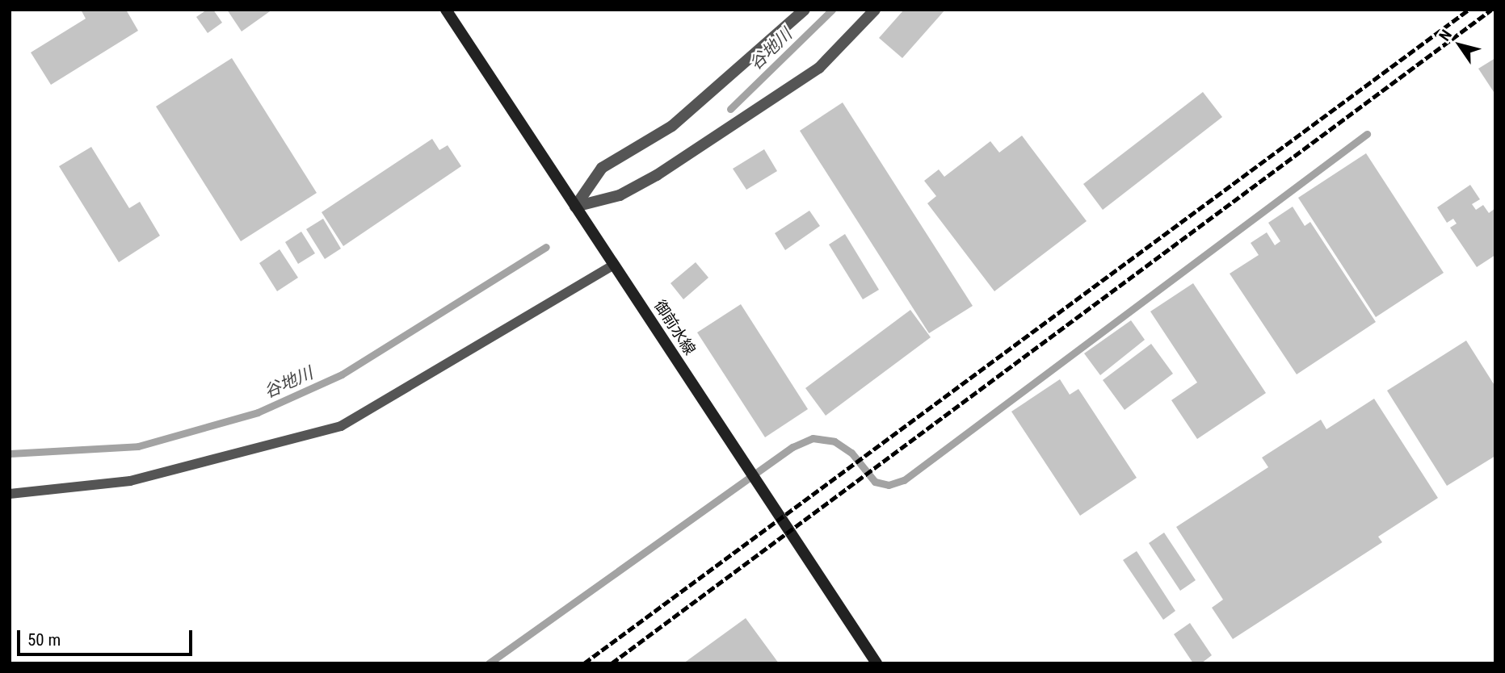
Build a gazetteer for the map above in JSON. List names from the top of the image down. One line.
{"streets":{"street":["御前水線"]},"water":["谷地川"],"scale_bar":"50 m","north":"top left"}
